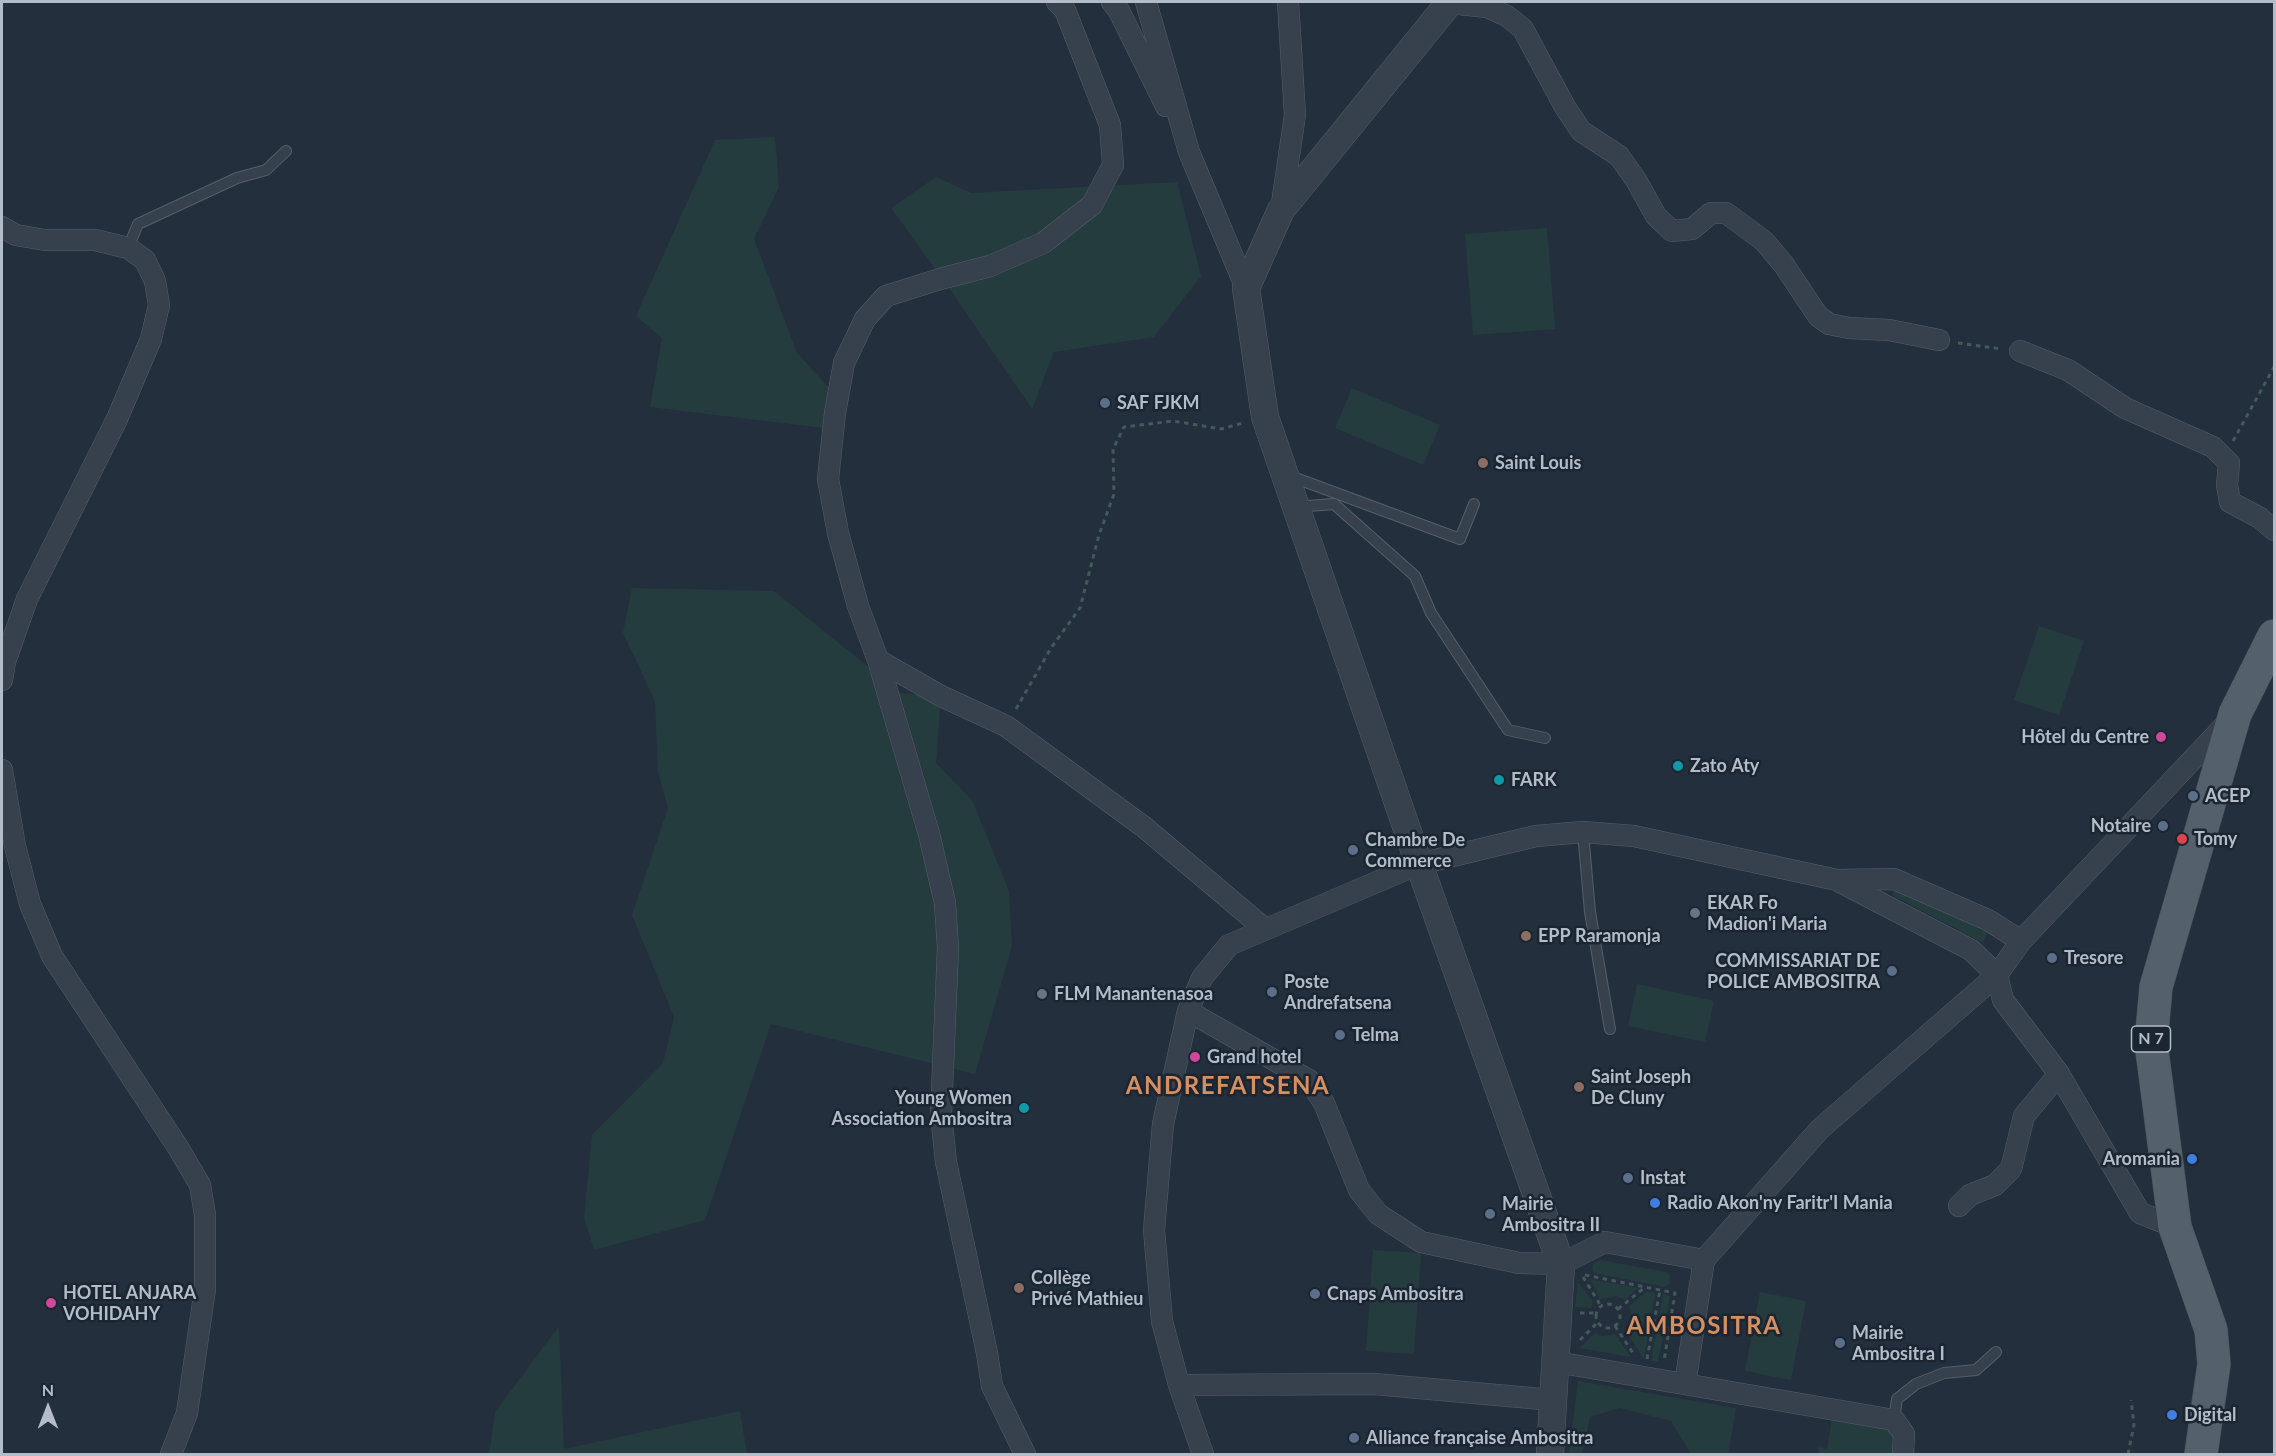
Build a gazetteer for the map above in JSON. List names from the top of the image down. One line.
{"streets":{"main road":["N 7"]},"districts":["ANDREFATSENA","AMBOSITRA"],"places":["SAF FJKM","Saint Louis","Hôtel du Centre","Zato Aty","FARK","ACEP","Notaire","Tomy","Chambre De Commerce","EKAR Fo Madion'i Maria","EPP Raramonja","Tresore","COMMISSARIAT DE POLICE AMBOSITRA","Poste Andrefatsena","FLM Manantenasoa","Telma","Grand hotel","Saint Joseph De Cluny","Young Women Association Ambositra","Aromania","Instat","Radio Akon'ny Faritr'I Mania","Mairie Ambositra II","Collège Privé Mathieu","Cnaps Ambositra","HOTEL ANJARA VOHIDAHY","Mairie Ambositra I","Digital","Alliance française Ambositra"],"north":"top"}
